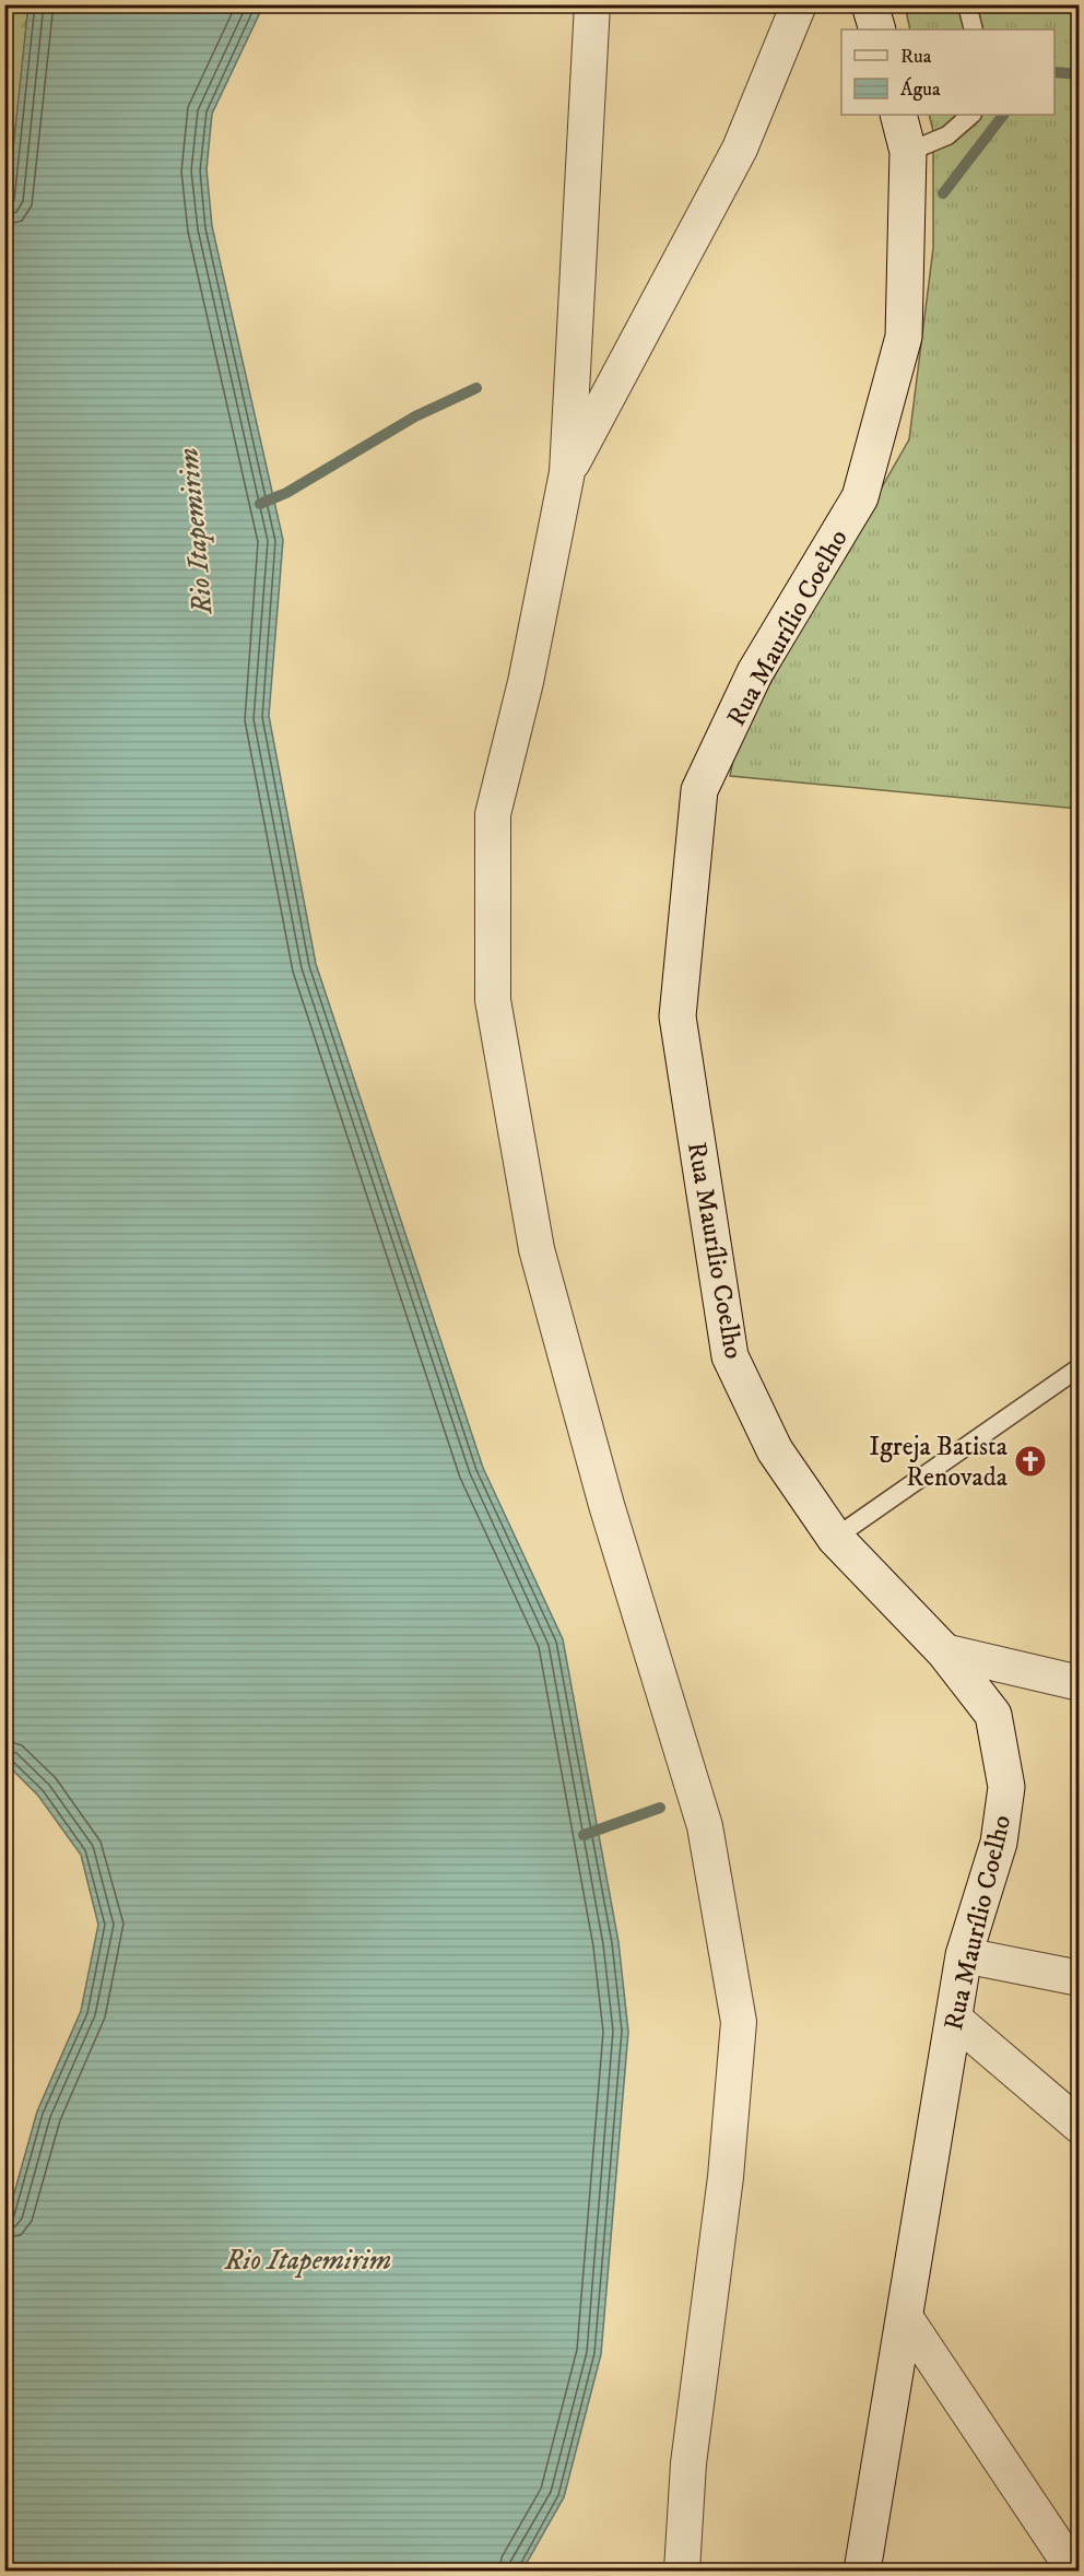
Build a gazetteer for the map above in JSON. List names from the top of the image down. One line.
{"streets":{"main road":["Rua Maurílio Coelho"]},"water":["Rio Itapemirim"],"places":{"church":["Igreja Batista Renovada"]},"legend":["Rua","Água"]}
